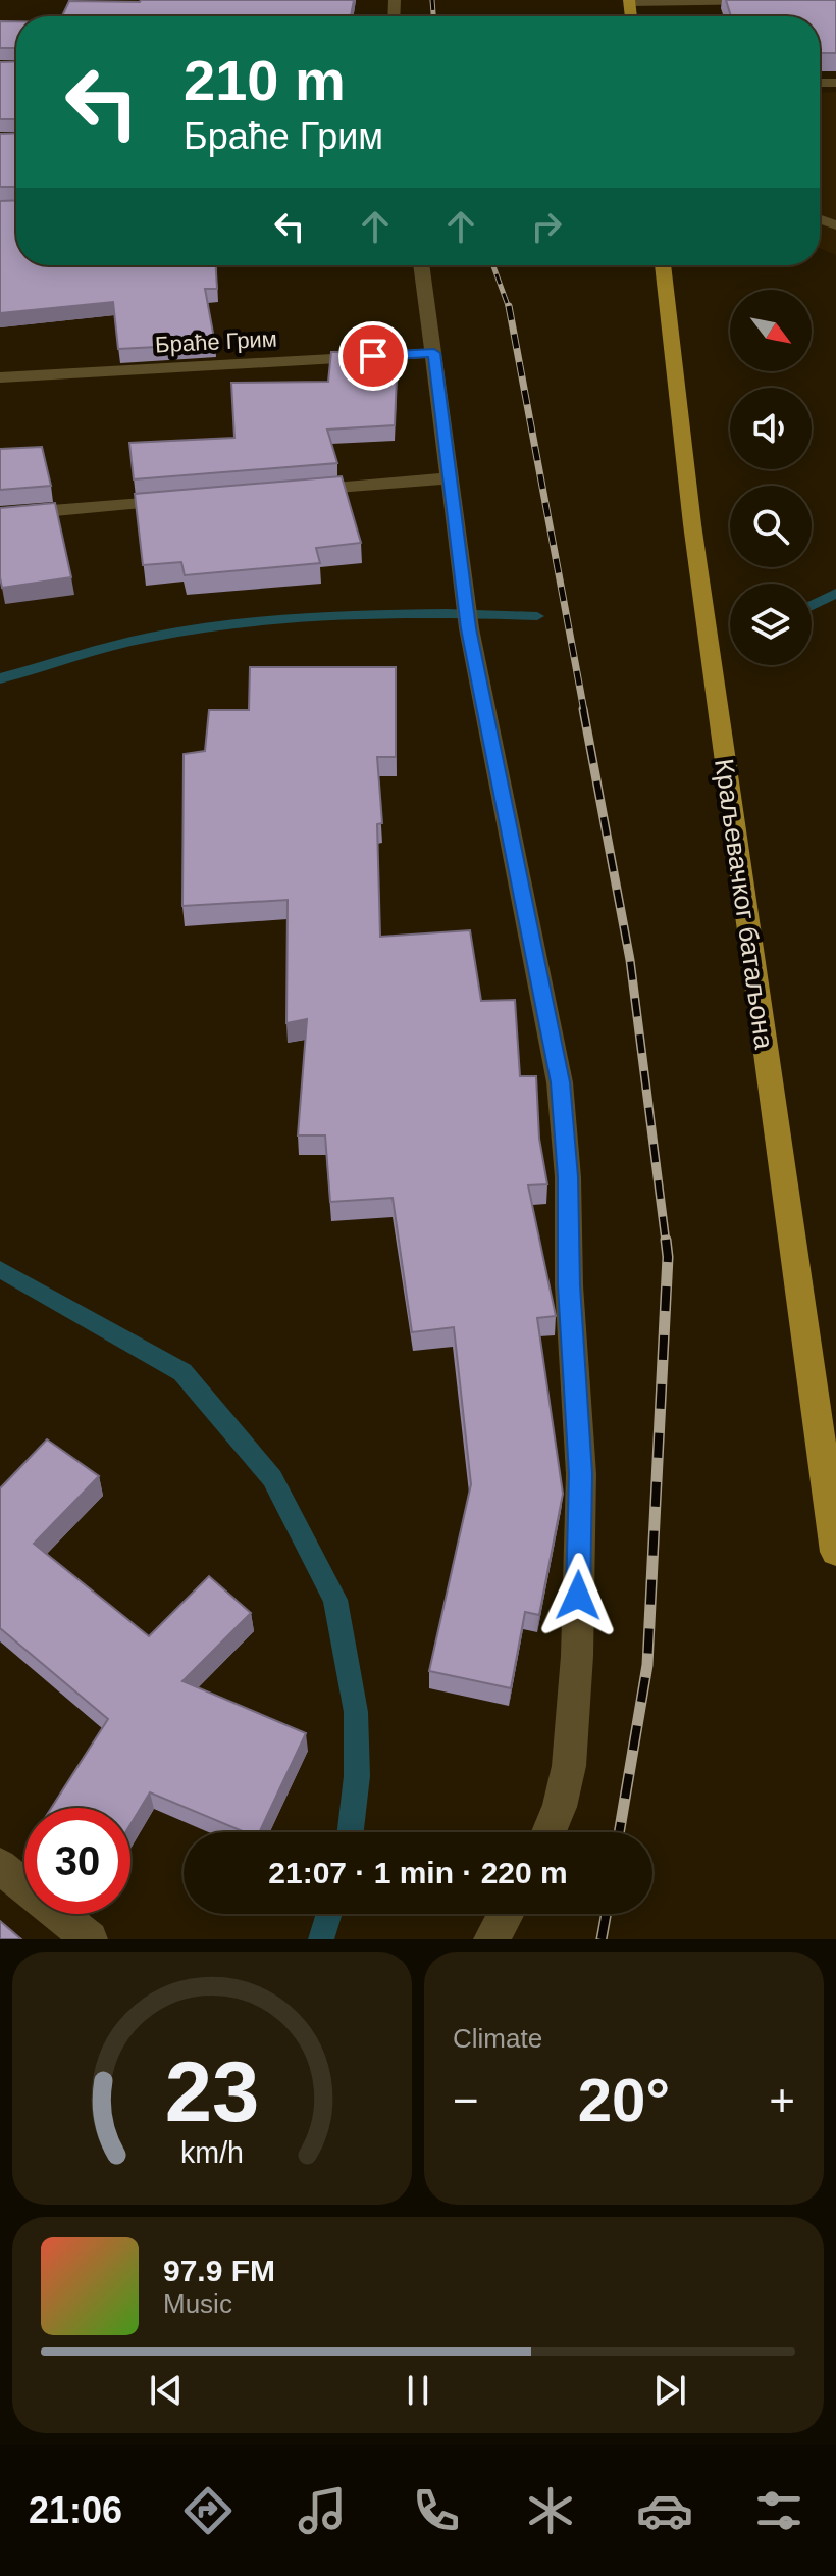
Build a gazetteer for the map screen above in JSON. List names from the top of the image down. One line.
{"streets":{"main road":["Краљевачког батаљона"],"street":["Браће Грим"]},"north":"bottom right","page":{"turn":["210 m","Браће Грим"],"limit":"30","trip":"21:07 · 1 min · 220 m","tile":"Climate","heat":["−","20°","+"],"song":["97.9 FM","Music"],"tabs":"21:06","gauge":["23","km/h"]}}
